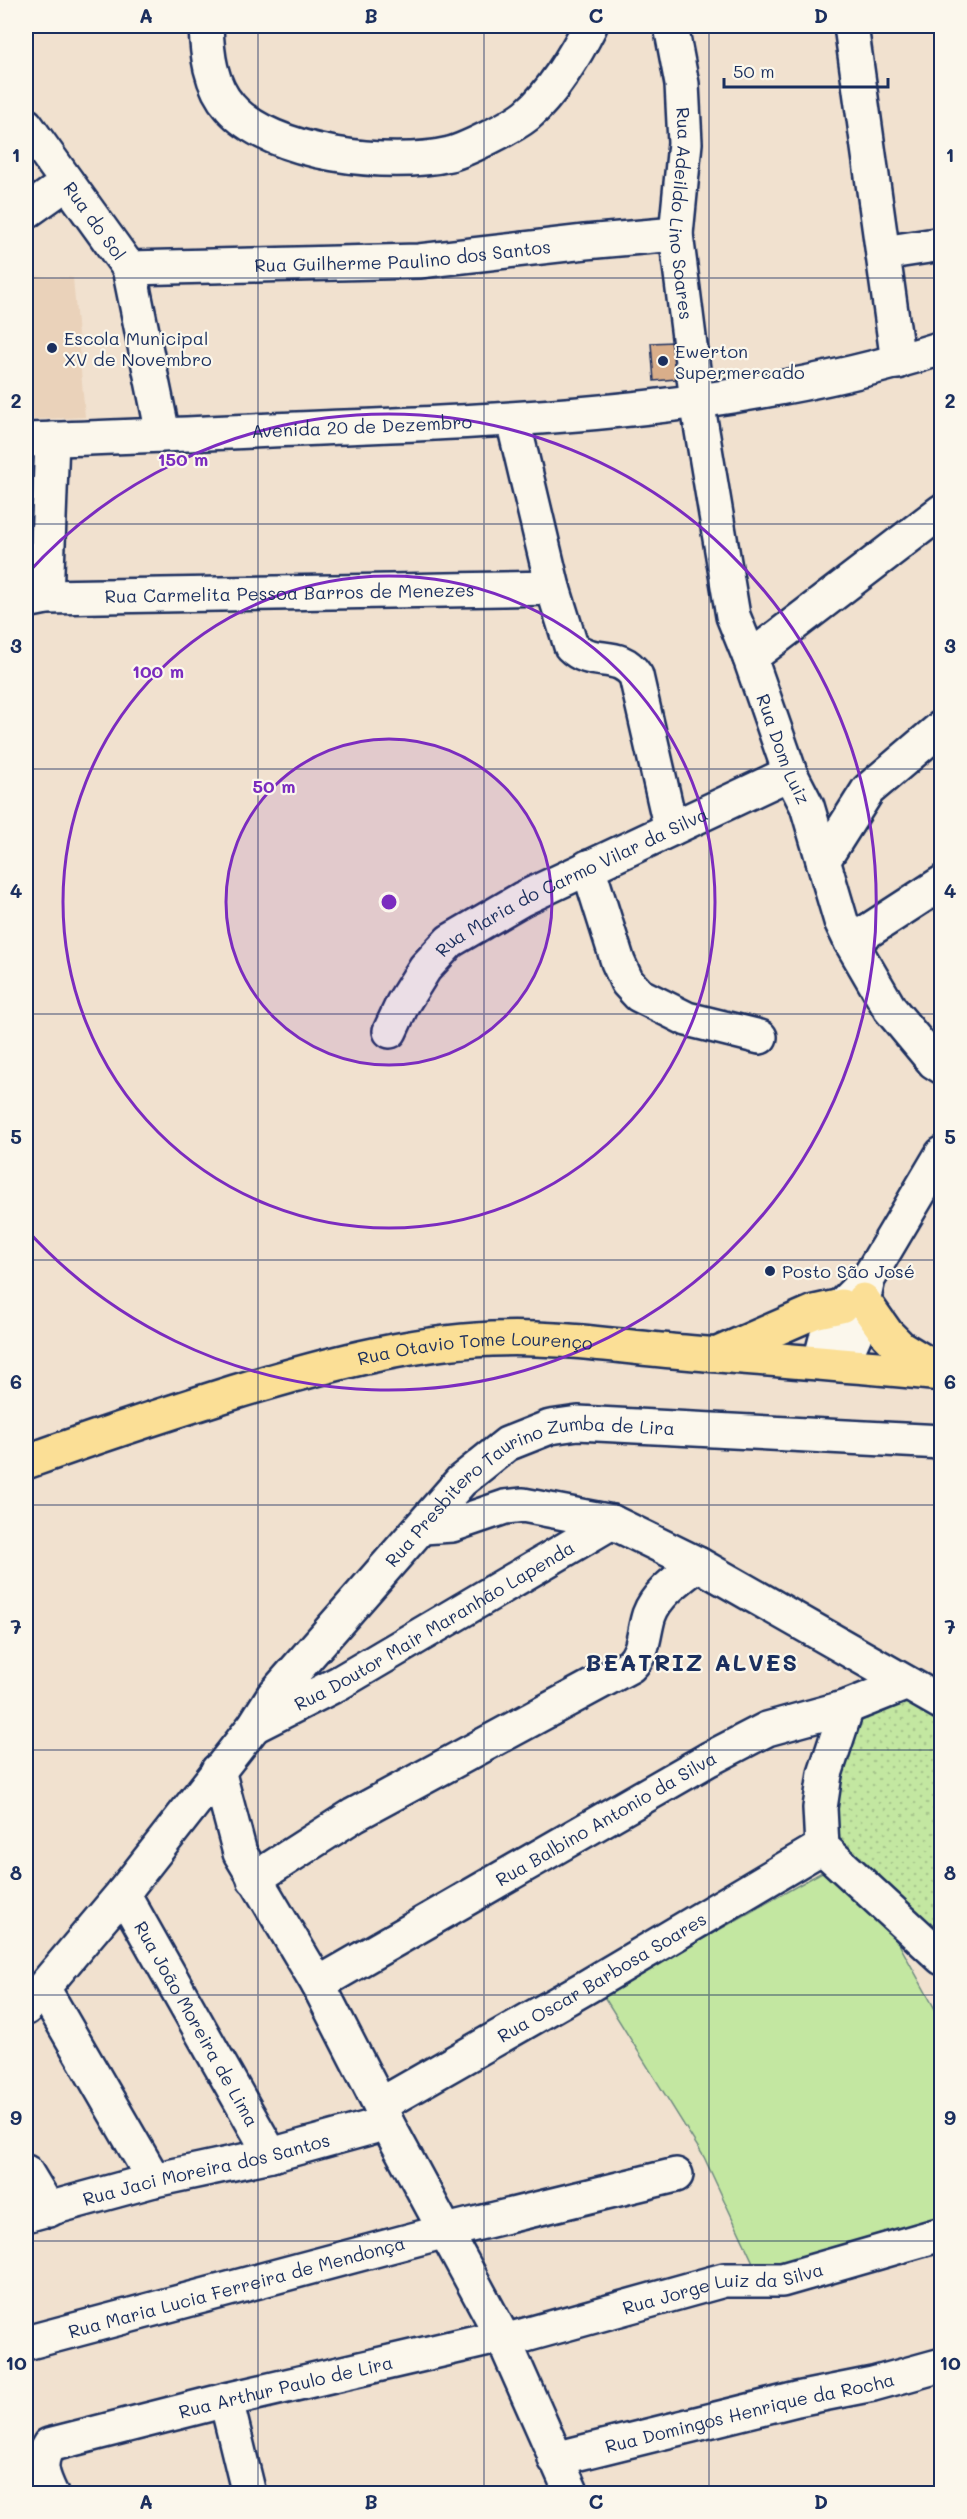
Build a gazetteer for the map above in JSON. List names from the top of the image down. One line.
{"streets":{"main road":["Rua Otavio Tome Lourenço"],"street":["Rua Adeildo Lino Soares","Rua do Sol","Rua Guilherme Paulino dos Santos","Avenida 20 de Dezembro","Rua Carmelita Pessoa Barros de Menezes","Rua Dom Luiz","Rua Maria do Carmo Vilar da Silva","Rua Presbitero Taurino Zumba de Lira","Rua Doutor Mair Maranhão Lapenda","Rua Balbino Antonio da Silva","Rua Oscar Barbosa Soares","Rua João Moreira de Lima","Rua Jaci Moreira dos Santos","Rua Maria Lucia Ferreira de Mendonça","Rua Jorge Luiz da Silva","Rua Arthur Paulo de Lira","Rua Domingos Henrique da Rocha"]},"crossings":[["Rua Adeildo Lino Soares","Rua Guilherme Paulino dos Santos"],["Rua Adeildo Lino Soares","Avenida 20 de Dezembro"],["Rua Adeildo Lino Soares","Rua Dom Luiz"],["Rua do Sol","Rua Guilherme Paulino dos Santos"],["Rua do Sol","Avenida 20 de Dezembro"],["Avenida 20 de Dezembro","Rua Dom Luiz"],["Rua Dom Luiz","Rua Maria do Carmo Vilar da Silva"],["Rua Presbitero Taurino Zumba de Lira","Rua Doutor Mair Maranhão Lapenda"],["Rua Presbitero Taurino Zumba de Lira","Rua João Moreira de Lima"],["Rua Doutor Mair Maranhão Lapenda","Rua Balbino Antonio da Silva"],["Rua Oscar Barbosa Soares","Rua Jaci Moreira dos Santos"],["Rua João Moreira de Lima","Rua Jaci Moreira dos Santos"],["Rua Jorge Luiz da Silva","Rua Arthur Paulo de Lira"]],"districts":["BEATRIZ ALVES"],"places":["Escola Municipal XV de Novembro","Ewerton Supermercado","Posto São José"],"scale_bar":"50 m","grid":{"columns":["A","B","C","D"],"rows":["1","2","3","4","5","6","7","8","9","10"]},"rings":["150 m","100 m","50 m"]}
